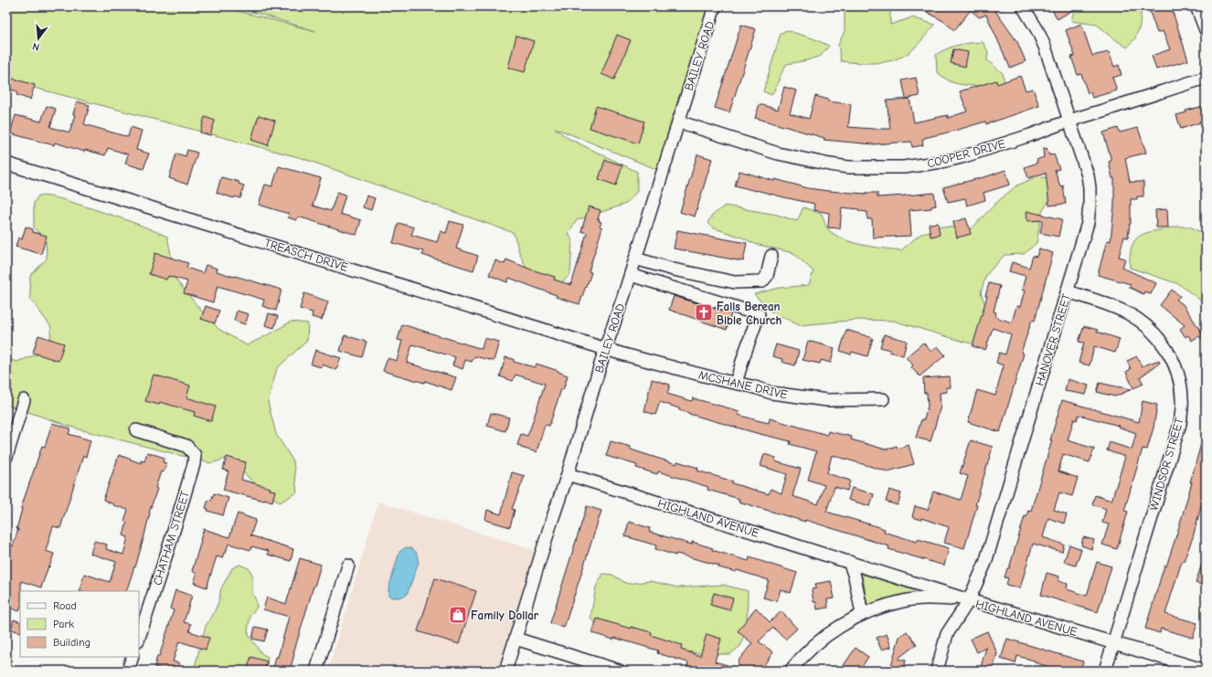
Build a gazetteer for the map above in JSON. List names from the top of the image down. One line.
{"streets":{"street":["BAILEY ROAD","COOPER DRIVE","TREASCH DRIVE","HANOVER STREET","MCSHANE DRIVE","WINDSOR STREET","HIGHLAND AVENUE","CHATHAM STREET"]},"crossings":[["BAILEY ROAD","COOPER DRIVE"],["BAILEY ROAD","TREASCH DRIVE"],["BAILEY ROAD","MCSHANE DRIVE"],["BAILEY ROAD","HIGHLAND AVENUE"],["COOPER DRIVE","HANOVER STREET"],["TREASCH DRIVE","MCSHANE DRIVE"],["HANOVER STREET","WINDSOR STREET"],["HANOVER STREET","HIGHLAND AVENUE"],["WINDSOR STREET","HIGHLAND AVENUE"]],"places":{"church":["Falls Berean Bible Church"],"shop":["Family Dollar"]},"legend":["Road","Park","Building"],"north":"bottom"}
